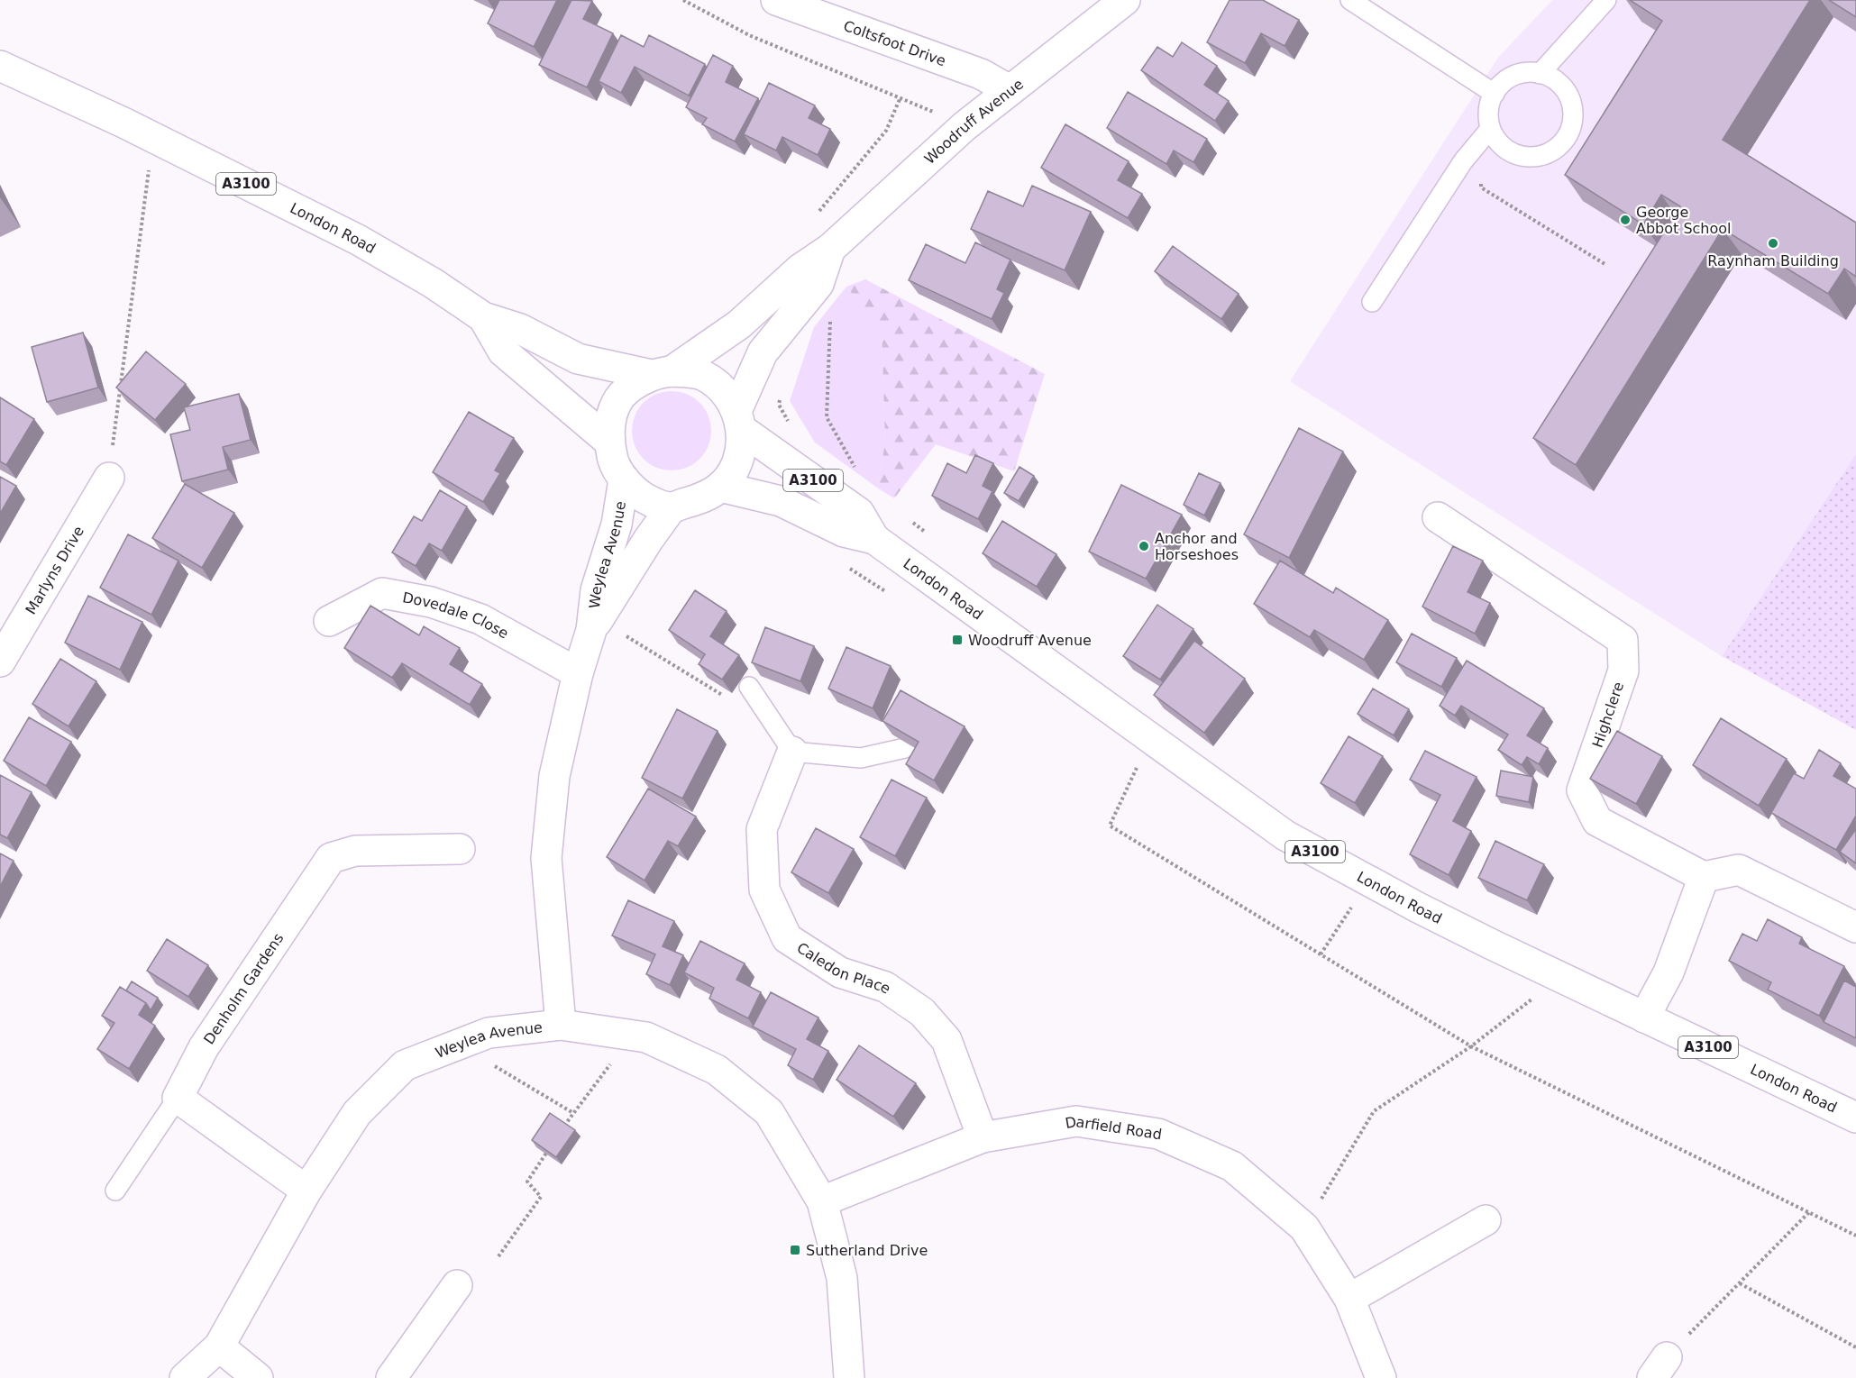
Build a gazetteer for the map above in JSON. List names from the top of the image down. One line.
{"streets":{"street":["Coltsfoot Drive","Woodruff Avenue","A3100","London Road","Weylea Avenue","Marlyns Drive","Dovedale Close","Highclere","Caledon Place","Denholm Gardens","Darfield Road"]},"crossings":[["Coltsfoot Drive","Woodruff Avenue"],["Woodruff Avenue","London Road"],["Woodruff Avenue","Weylea Avenue"],["London Road","Weylea Avenue"],["Weylea Avenue","Dovedale Close"],["Caledon Place","Darfield Road"]],"places":{"other":["George Abbot School","Raynham Building","Anchor and Horseshoes"],"transit":["Woodruff Avenue","Sutherland Drive"]}}
